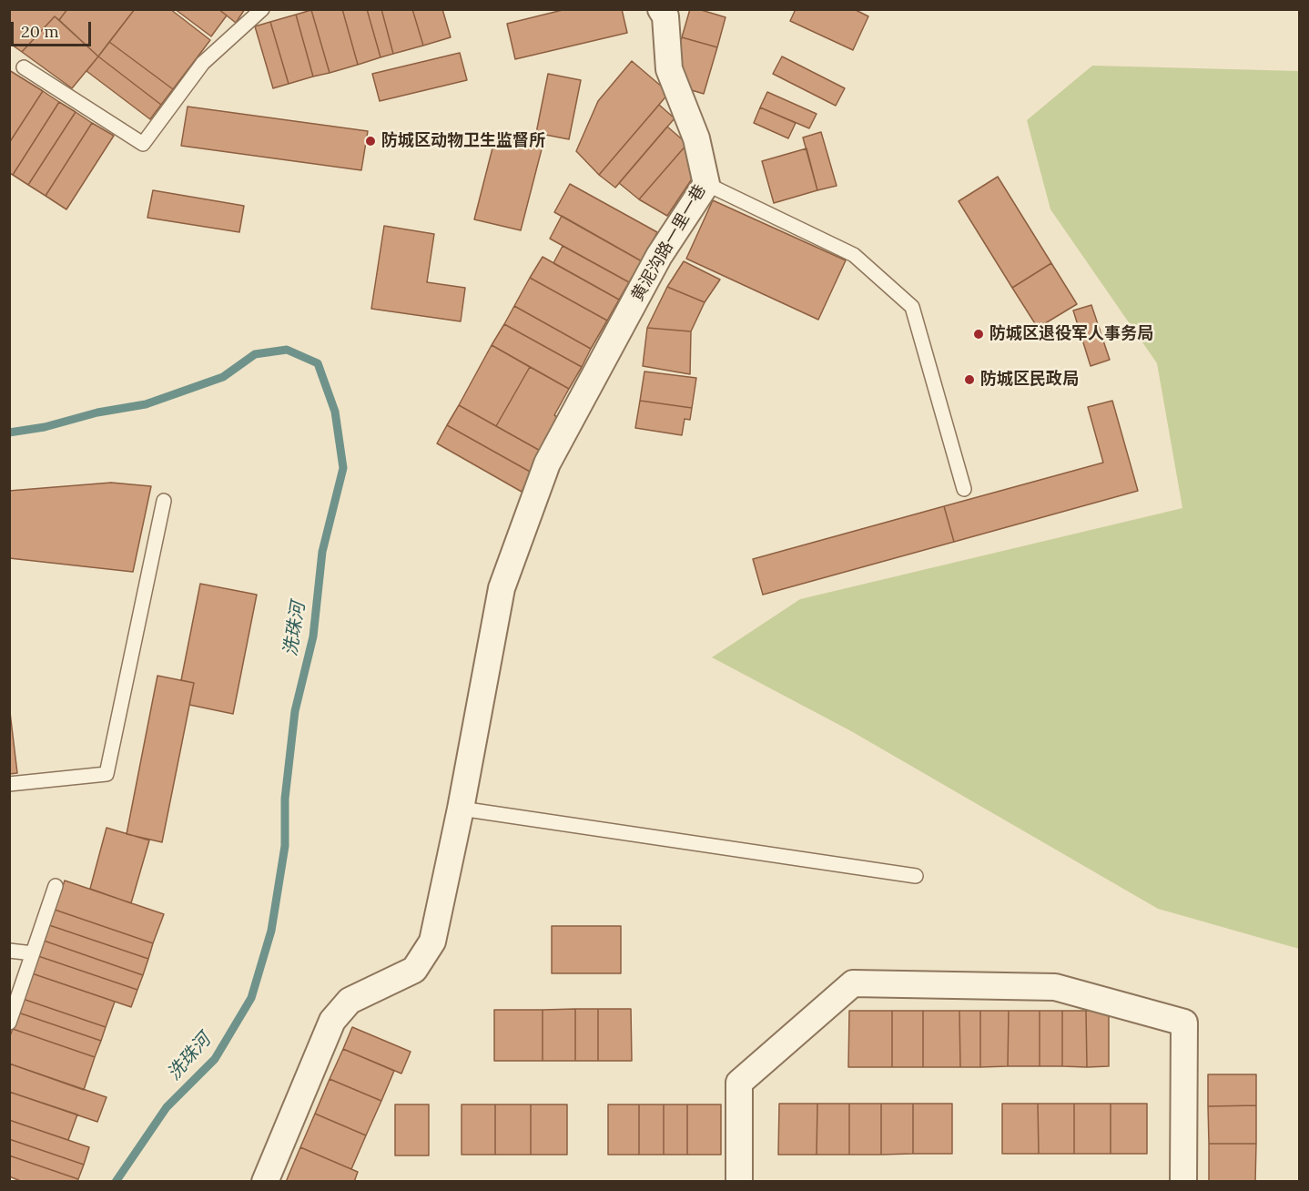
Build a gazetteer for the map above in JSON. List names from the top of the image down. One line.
{"streets":{"street":["黄泥沟路一里一巷"]},"water":["洗珠河"],"places":["防城区动物卫生监督所","防城区退役军人事务局","防城区民政局"],"scale_bar":"20 m"}
